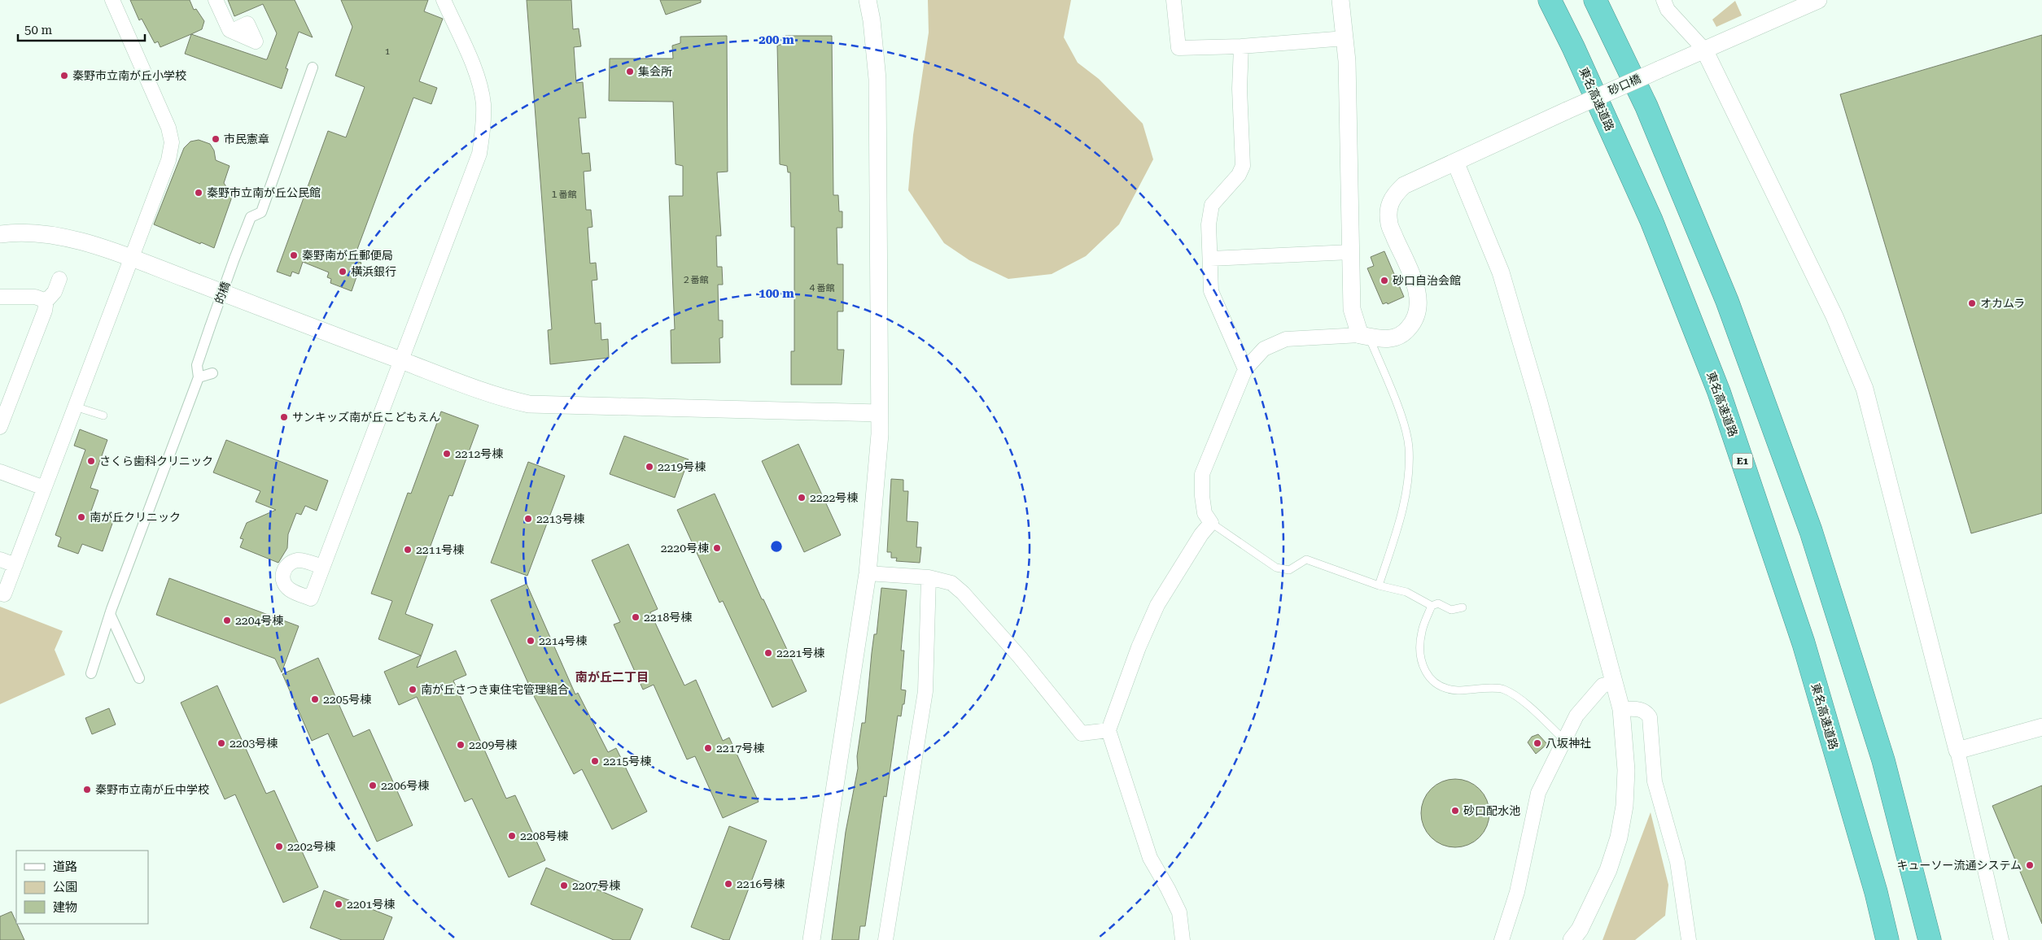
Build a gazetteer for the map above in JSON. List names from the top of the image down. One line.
{"streets":{"highway":["東名高速道路","E1"],"street":["砂口橋","的橋"]},"districts":["南が丘二丁目"],"places":["集会所","秦野市立南が丘小学校","市民憲章","秦野市立南が丘公民館","秦野南が丘郵便局","横浜銀行","砂口自治会館","オカムラ","サンキッズ南が丘こどもえん","2212号棟","さくら歯科クリニック","2219号棟","2222号棟","南が丘クリニック","2213号棟","2220号棟","2211号棟","2218号棟","2204号棟","2214号棟","2221号棟","南が丘さつき東住宅管理組合","2205号棟","2203号棟","八坂神社","2209号棟","2217号棟","2215号棟","2206号棟","秦野市立南が丘中学校","砂口配水池","2208号棟","2202号棟","キューソー流通システム","2216号棟","2207号棟","2201号棟"],"house_numbers":["1","１番館","２番館","４番館"],"legend":["道路","公園","建物"],"scale_bar":"50 m","rings":["200 m","100 m"]}
